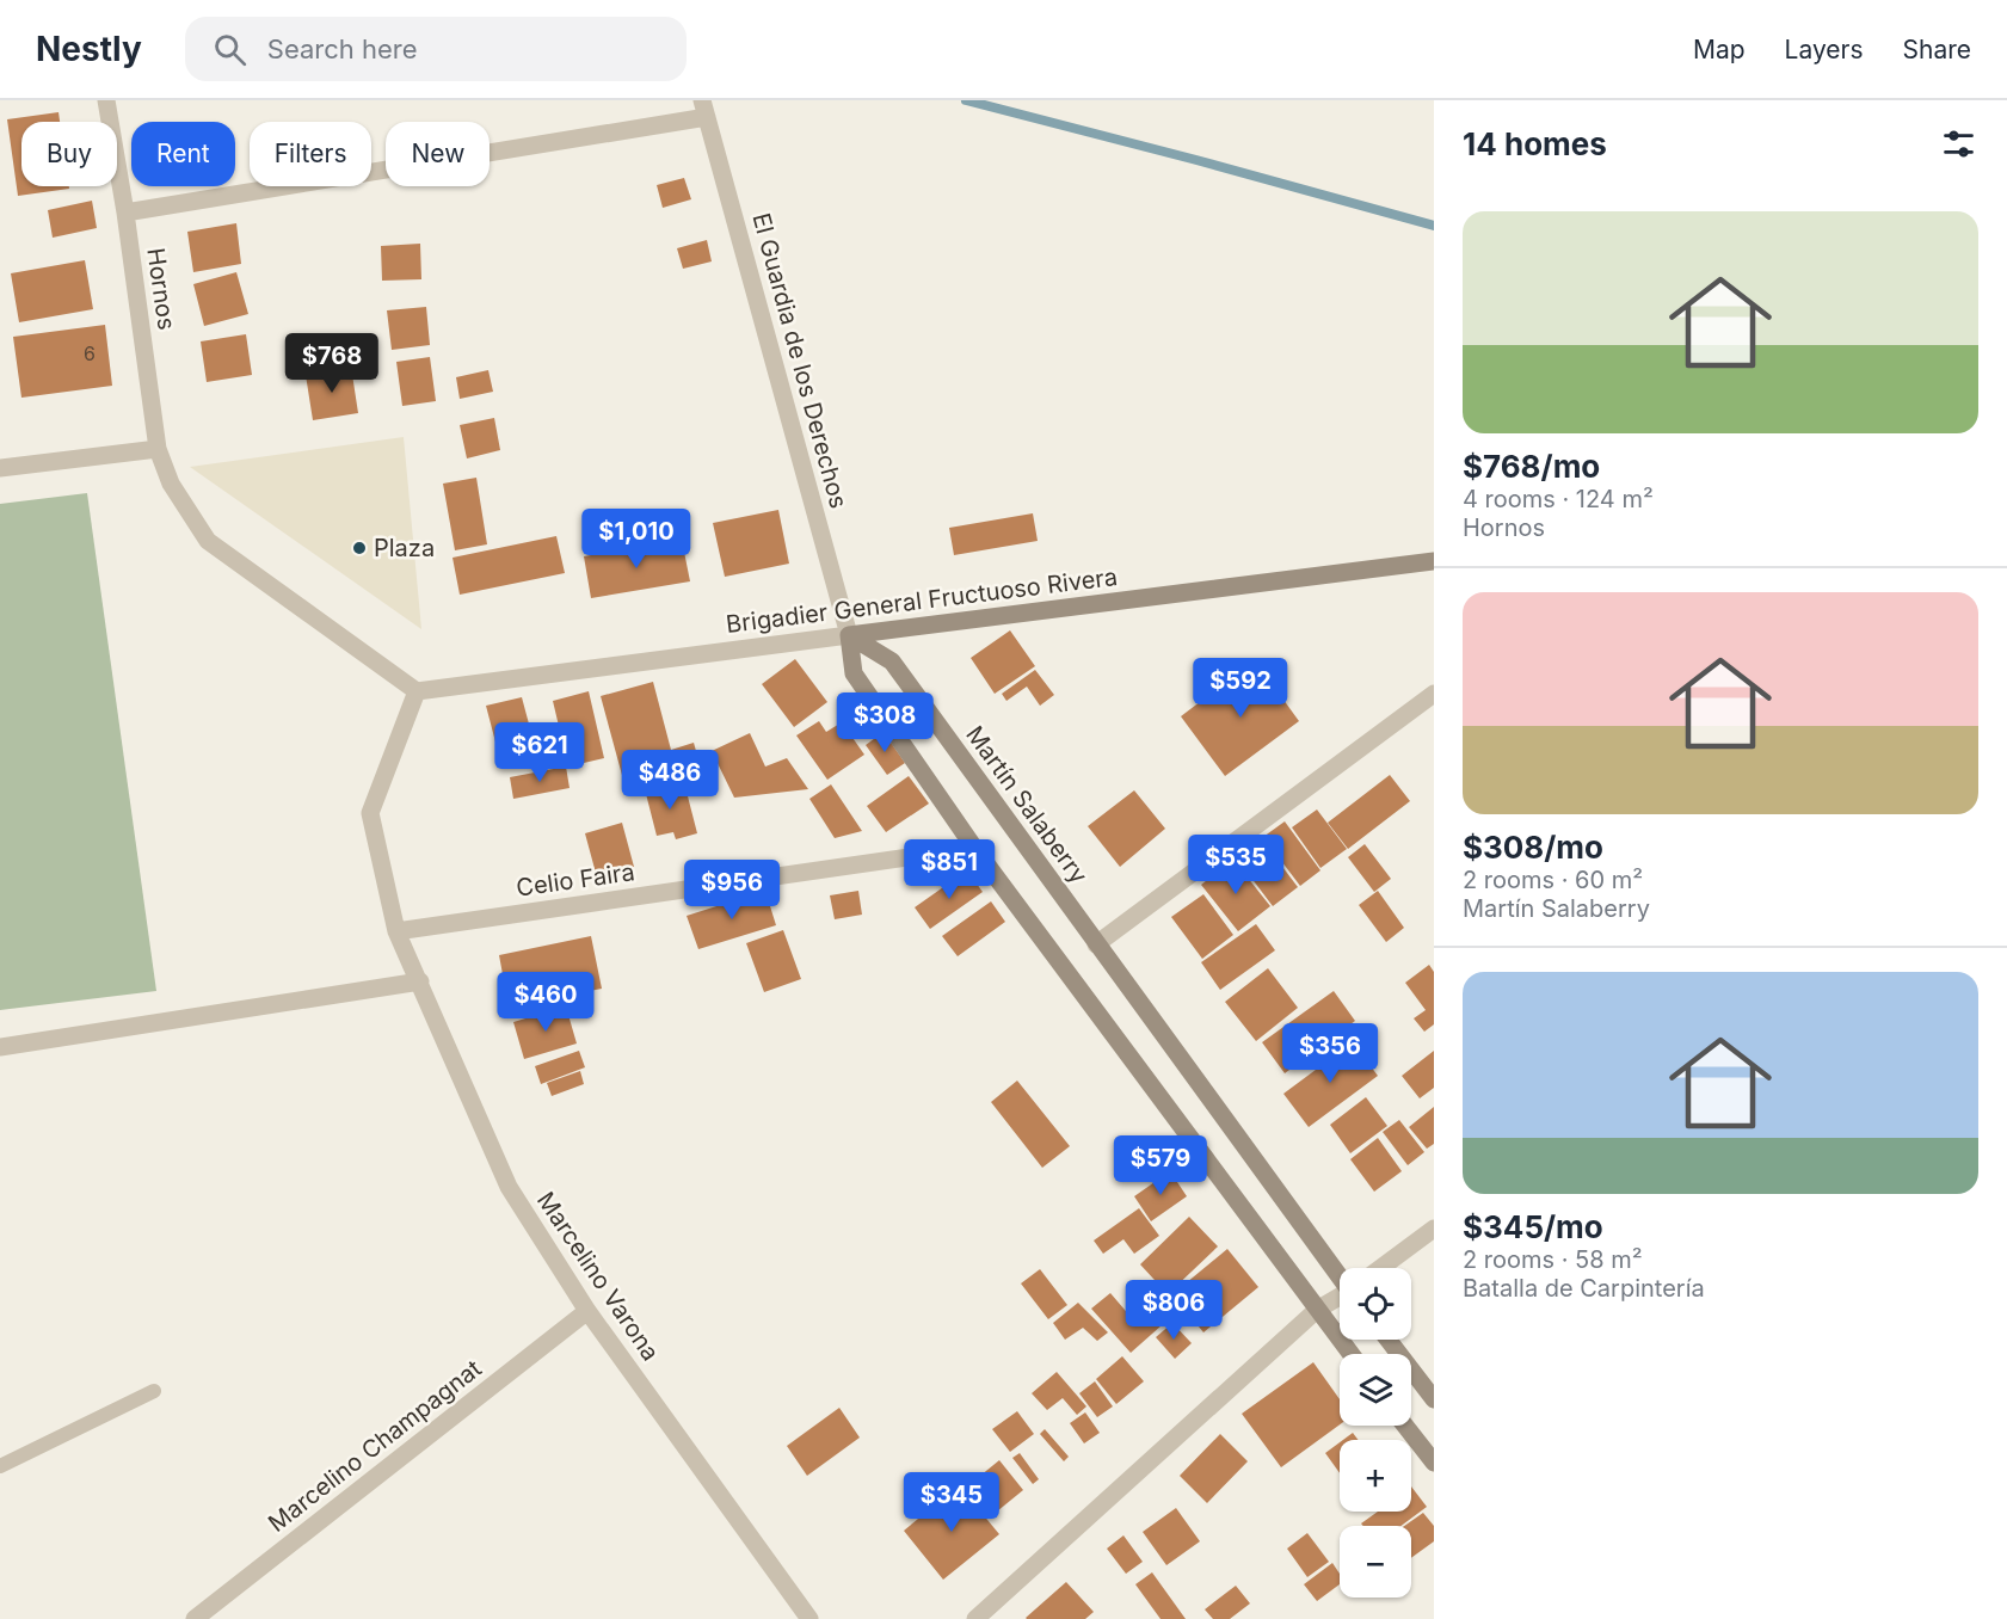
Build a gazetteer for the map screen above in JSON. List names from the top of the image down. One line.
{"streets":{"street":["Hornos","El Guardia de los Derechos","Brigadier General Fructuoso Rivera","Martín Salaberry","Celio Faira","Marcelino Varona","Marcelino Champagnat"]},"crossings":[["Hornos","Brigadier General Fructuoso Rivera"],["Hornos","Marcelino Varona"],["El Guardia de los Derechos","Brigadier General Fructuoso Rivera"],["El Guardia de los Derechos","Martín Salaberry"],["Brigadier General Fructuoso Rivera","Martín Salaberry"],["Brigadier General Fructuoso Rivera","Marcelino Varona"],["Celio Faira","Marcelino Varona"],["Marcelino Varona","Marcelino Champagnat"]],"places":["Plaza"],"house_numbers":["6"],"page":{"header":"Nestly","search":"Search here","nav":["Map","Layers","Share"],"heading":"14 homes","chip":["Buy","Rent","Filters","New"],"list":[{"name":"$768/mo","note":"4 rooms · 124 m² · Hornos"},{"name":"$308/mo","note":"2 rooms · 60 m² · Martín Salaberry"},{"name":"$345/mo","note":"2 rooms · 58 m² · Batalla de Carpintería"}],"price":["$768","$1,010","$592","$308","$621","$486","$535","$851","$956","$460","$356","$579","$806","$345"],"map_buttons":["+","−"]}}
